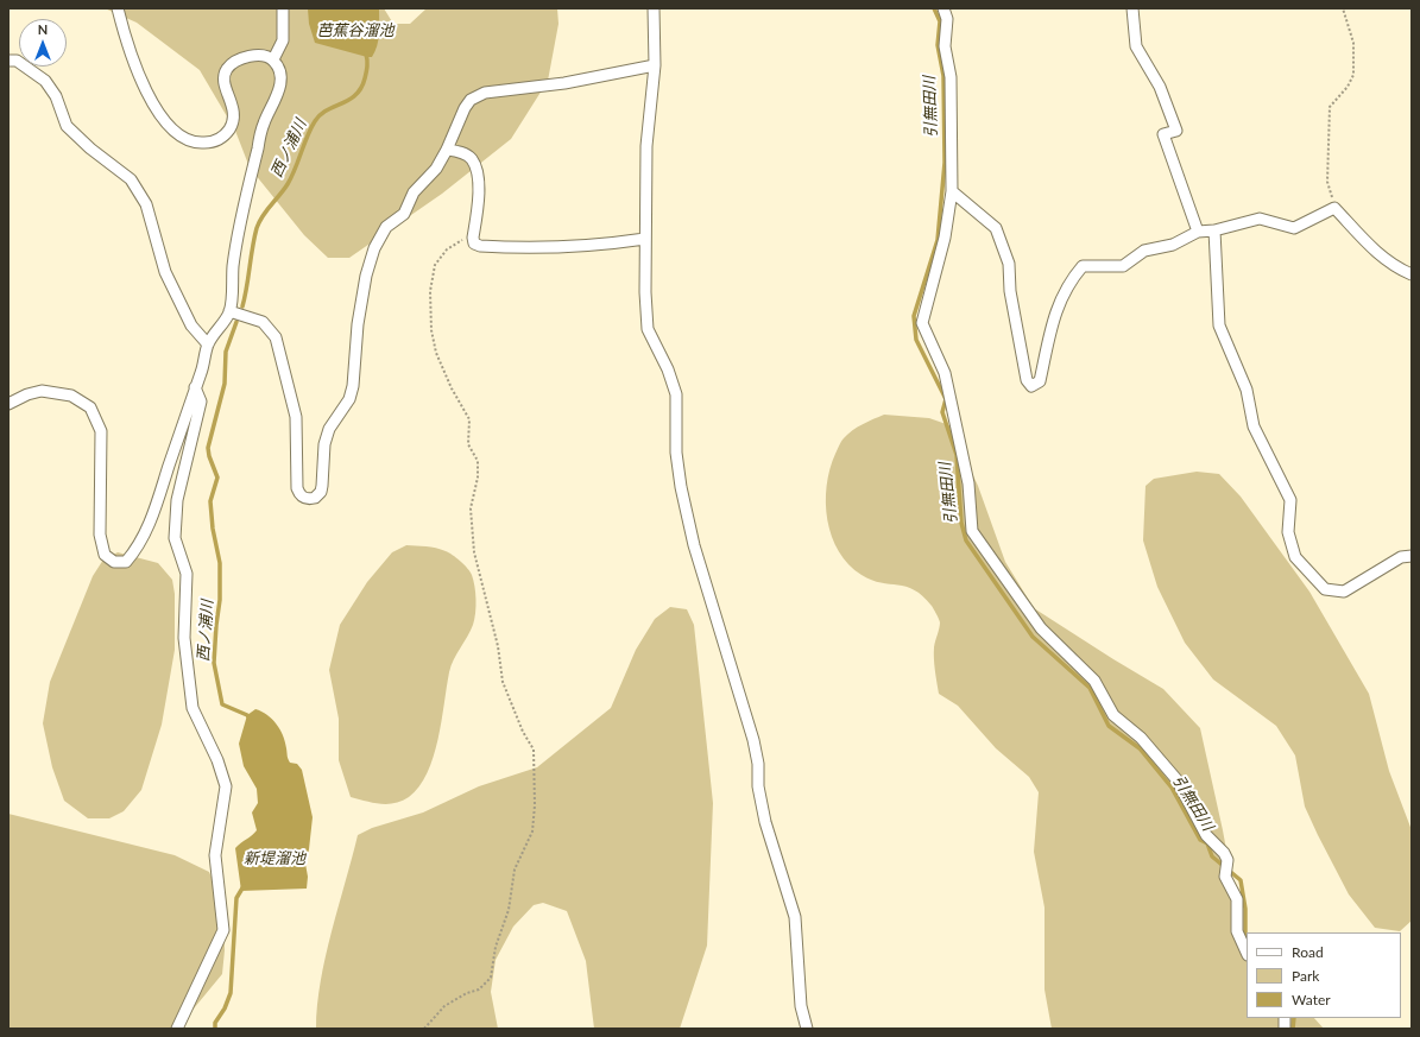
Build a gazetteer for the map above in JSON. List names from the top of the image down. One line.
{"water":["芭蕉谷溜池","引無田川","西ノ浦川","新堤溜池"],"legend":["Road","Park","Water"],"north":"top"}
